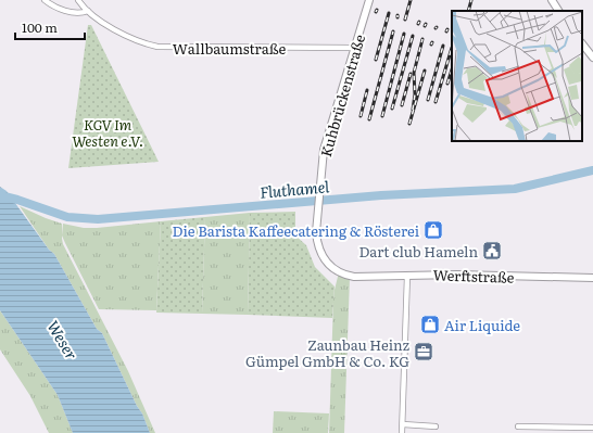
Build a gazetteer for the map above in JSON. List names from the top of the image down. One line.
{"streets":{"street":["Wallbaumstraße","Kuhbrückenstraße","Werftstraße"]},"crossings":[["Wallbaumstraße","Kuhbrückenstraße"],["Kuhbrückenstraße","Werftstraße"]],"water":["Fluthamel","Weser"],"parks":["KGV Im Westen e.V."],"places":{"shop":["Die Barista Kaffeecatering & Rösterei","Air Liquide"],"public building":["Dart club Hameln"],"office":["Zaunbau Heinz Gümpel GmbH & Co. KG"]},"scale_bar":"100 m"}
